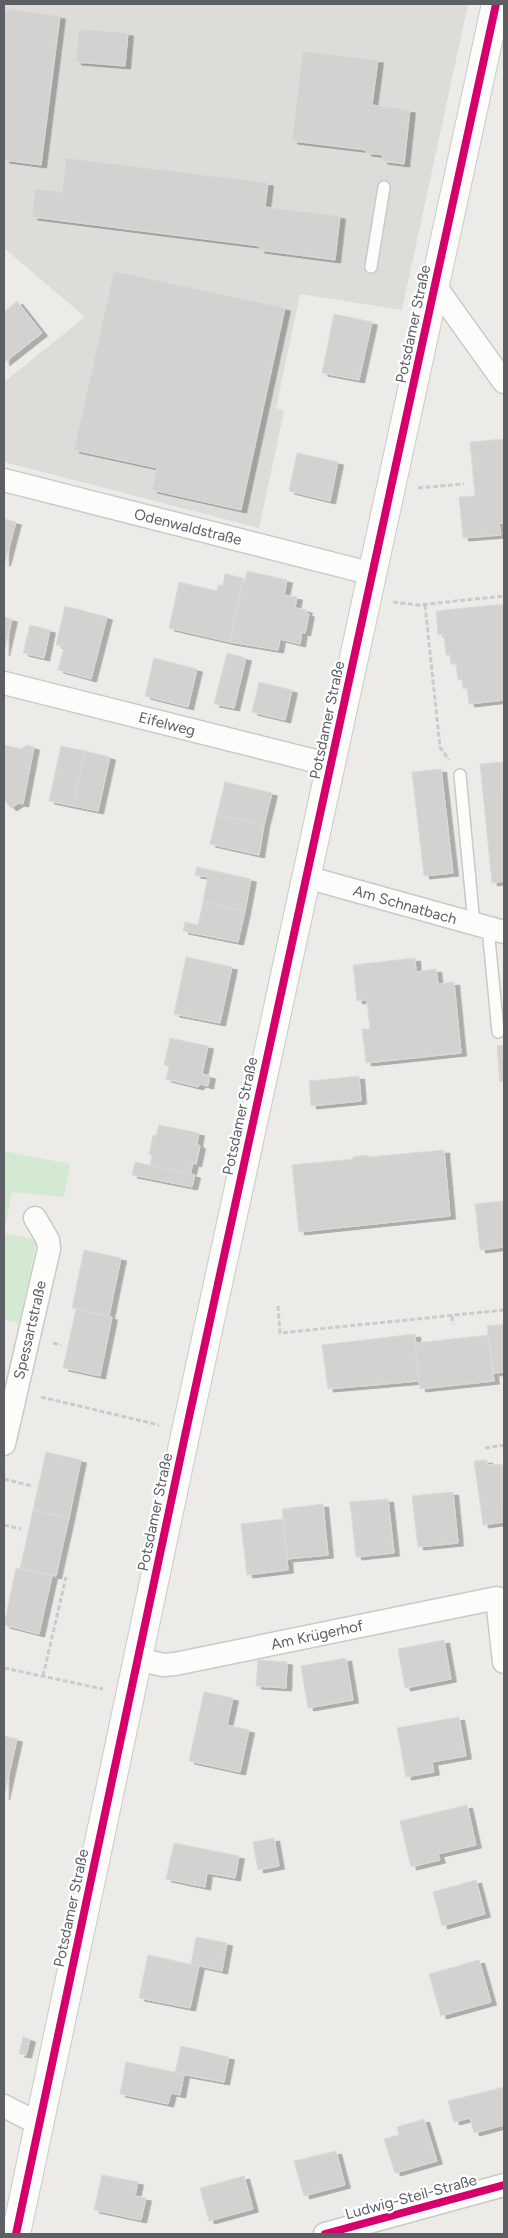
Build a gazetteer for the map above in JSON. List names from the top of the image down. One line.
{"streets":{"street":["Potsdamer Straße","Odenwaldstraße","Eifelweg","Am Schnatbach","Spessartstraße","Am Krügerhof","Ludwig-Steil-Straße"]},"crossings":[["Potsdamer Straße","Odenwaldstraße"],["Potsdamer Straße","Eifelweg"],["Potsdamer Straße","Am Schnatbach"],["Potsdamer Straße","Am Krügerhof"]]}
